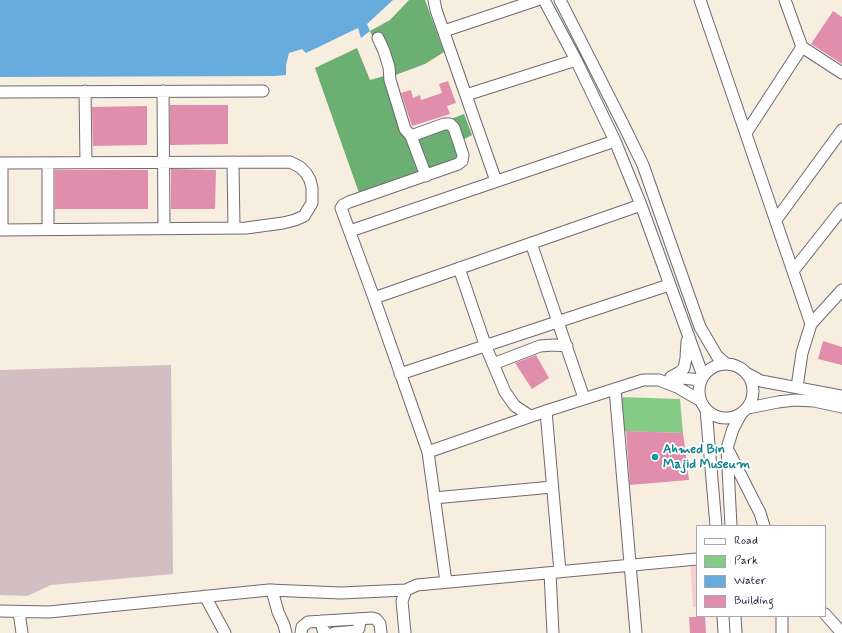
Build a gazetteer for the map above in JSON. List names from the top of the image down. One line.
{"places":["Ahmed Bin Majid Museum"],"legend":["Road","Park","Water","Building"]}
